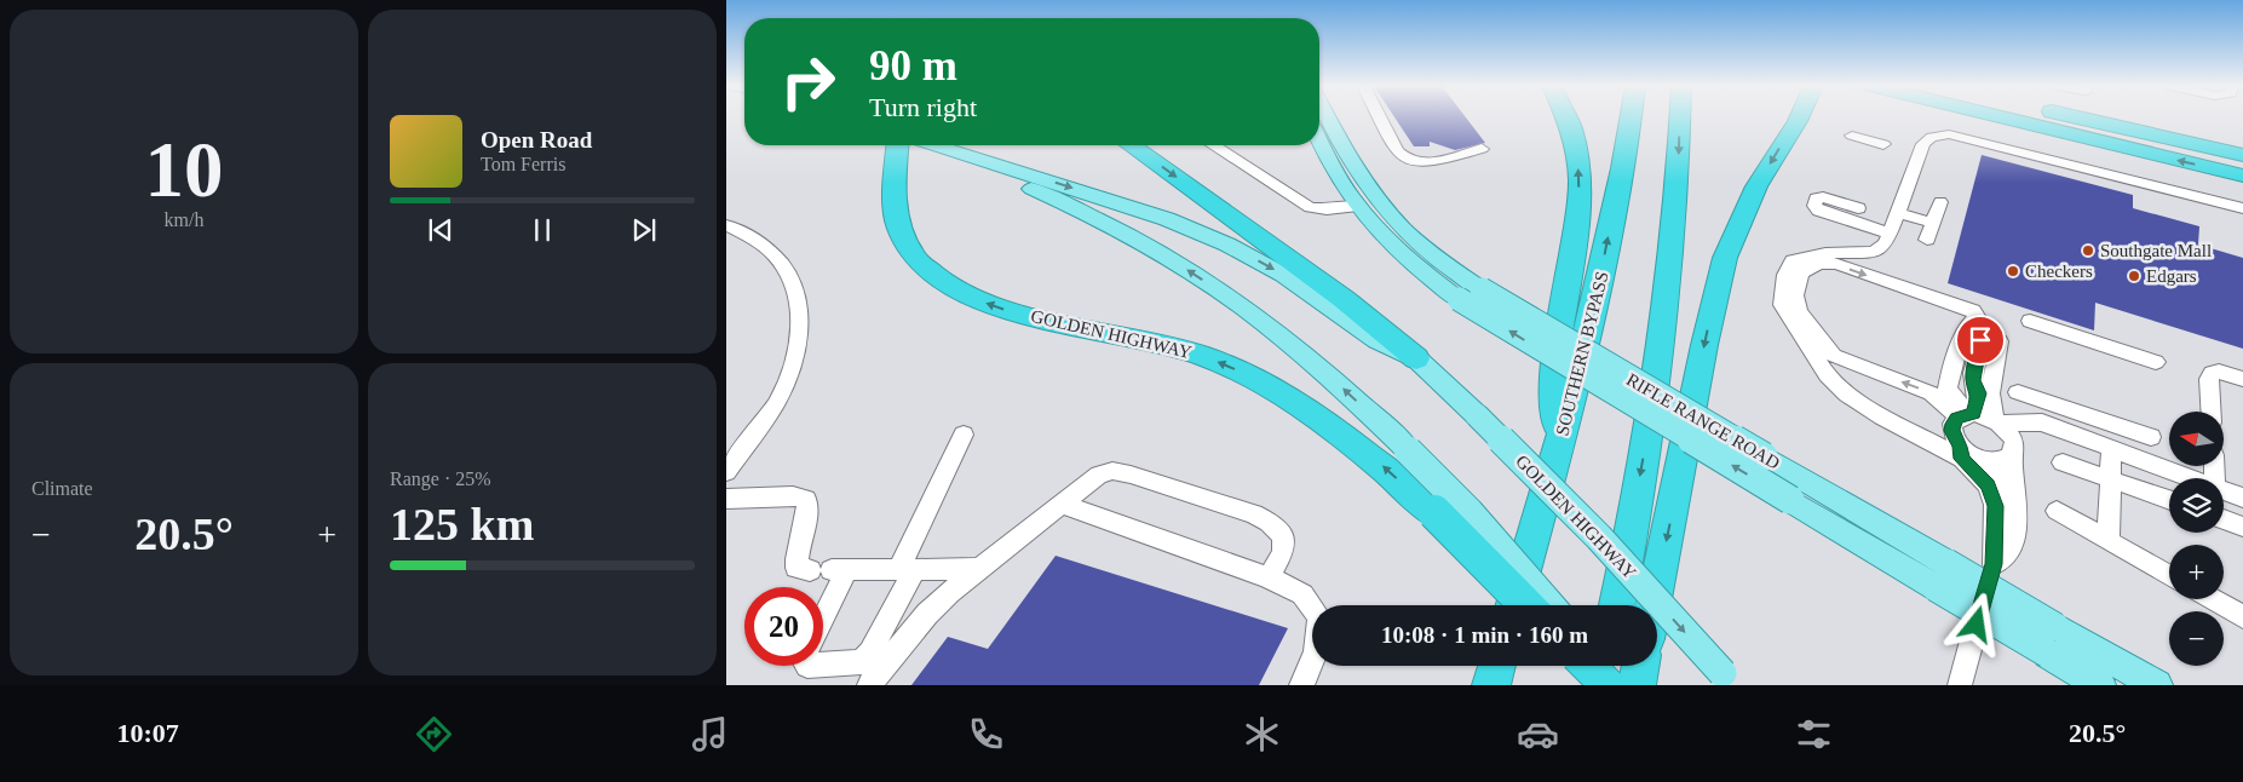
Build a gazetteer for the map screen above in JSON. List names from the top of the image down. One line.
{"streets":{"highway":["GOLDEN HIGHWAY","SOUTHERN BYPASS"],"main road":["RIFLE RANGE ROAD"]},"places":["Southgate Mall","Checkers","Edgars"],"north":"left","page":{"tile":[["10","km/h"],"Climate",["Range · 25%","125 km"]],"turn":["90 m","Turn right"],"song":["Open Road","Tom Ferris"],"map_buttons":["+","−"],"heat":["−","20.5°","+"],"limit":"20","trip":"10:08 · 1 min · 160 m","tabs":["10:07","20.5°"]}}
